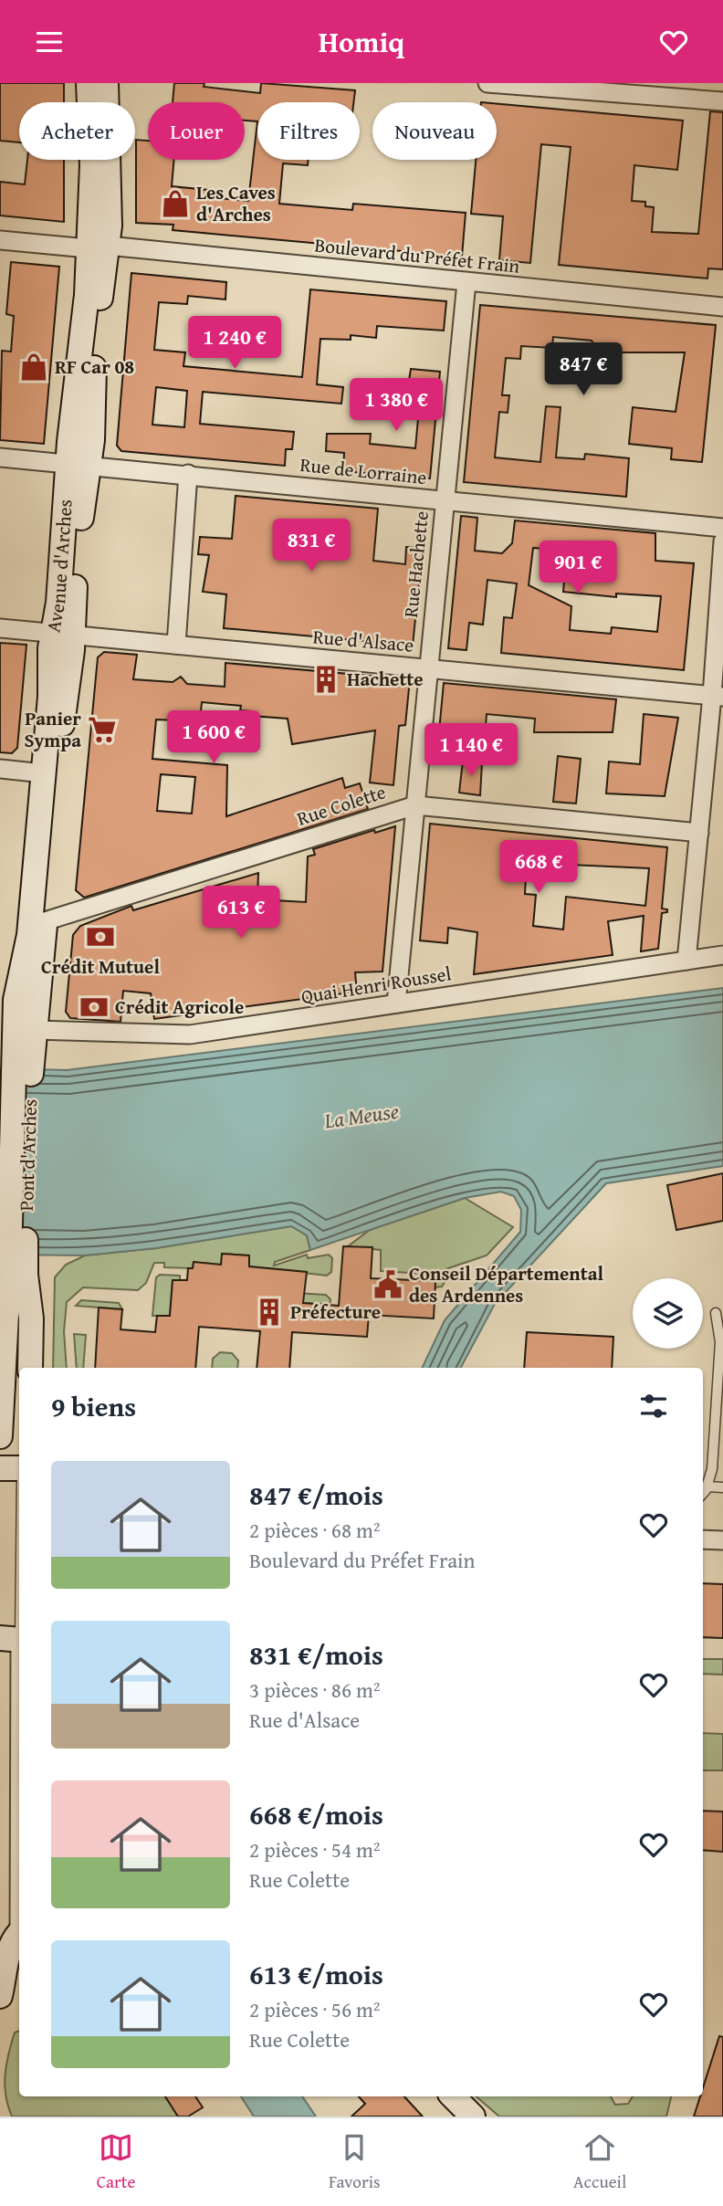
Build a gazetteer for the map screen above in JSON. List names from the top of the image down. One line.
{"streets":{"main road":["Avenue d'Arches","Pont d'Arches"],"street":["Boulevard du Préfet Frain","Rue de Lorraine","Rue Hachette","Rue d'Alsace","Rue Colette","Quai Henri Roussel"]},"crossings":[["Boulevard du Préfet Frain","Rue Hachette"],["Boulevard du Préfet Frain","Avenue d'Arches"],["Rue de Lorraine","Rue Hachette"],["Rue de Lorraine","Avenue d'Arches"],["Rue Hachette","Rue d'Alsace"],["Rue Hachette","Rue Colette"],["Rue Hachette","Quai Henri Roussel"],["Avenue d'Arches","Rue d'Alsace"],["Avenue d'Arches","Rue Colette"],["Avenue d'Arches","Quai Henri Roussel"],["Avenue d'Arches","Pont d'Arches"],["Quai Henri Roussel","Pont d'Arches"]],"water":["La Meuse"],"places":{"shop":["Les Caves d'Arches","RF Car 08"],"building":["Hachette","Préfecture"],"supermarket":["Panier Sympa"],"bank":["Crédit Mutuel","Crédit Agricole"],"public building":["Conseil Départemental des Ardennes"]},"page":{"header":"Homiq","chip":["Acheter","Louer","Filtres","Nouveau"],"price":["1 240 €","847 €","1 380 €","831 €","901 €","1 600 €","1 140 €","668 €","613 €"],"heading":"9 biens","list":[{"name":"847 €/mois","note":"2 pièces · 68 m² · Boulevard du Préfet Frain"},{"name":"831 €/mois","note":"3 pièces · 86 m² · Rue d'Alsace"},{"name":"668 €/mois","note":"2 pièces · 54 m² · Rue Colette"},{"name":"613 €/mois","note":"2 pièces · 56 m² · Rue Colette"}],"tabs":["Carte","Favoris","Accueil"]}}
